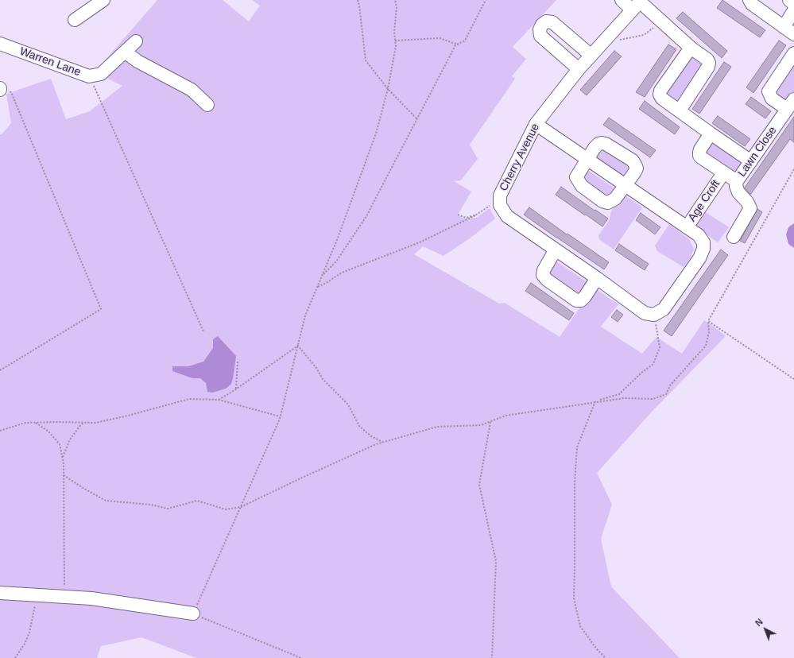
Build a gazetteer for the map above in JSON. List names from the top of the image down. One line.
{"streets":{"street":["Warren Lane","Lawn Close","Cherry Avenue","Age Croft"]},"crossings":[["Lawn Close","Age Croft"]],"north":"top left"}
